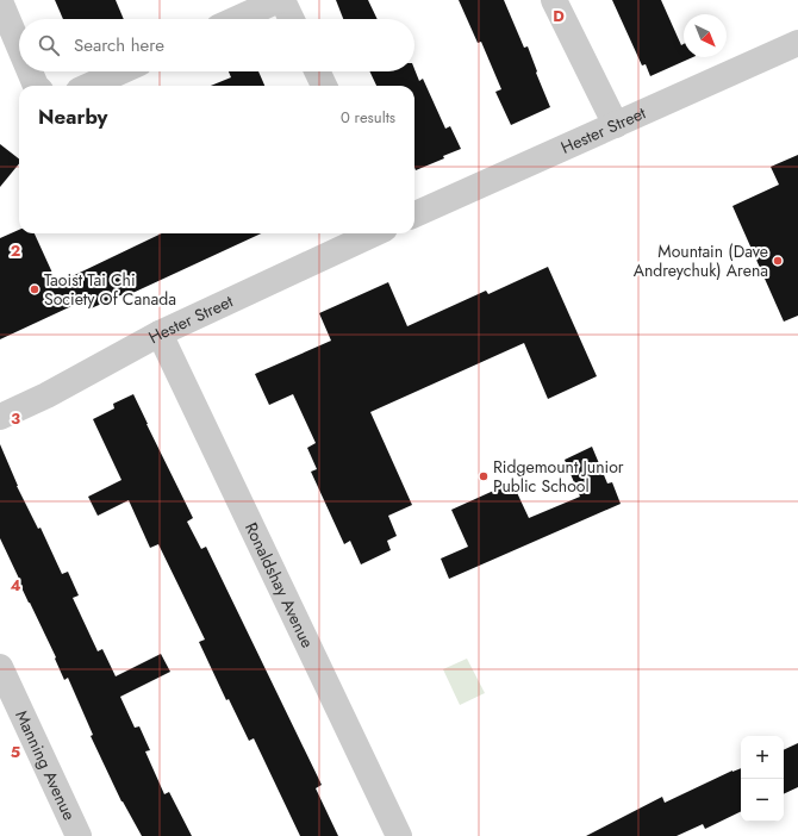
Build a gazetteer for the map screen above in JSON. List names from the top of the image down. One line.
{"streets":{"street":["Hester Street","Ronaldshay Avenue","Manning Avenue"]},"crossings":[["Hester Street","Ronaldshay Avenue"]],"places":["Mountain (Dave Andreychuk) Arena","Taoist Tai Chi Society Of Canada","Ridgemount Junior Public School"],"north":"bottom right","page":{"search":"Search here","heading":["Nearby","0 results"],"map_buttons":["+","−"]},"grid":{"columns":["D"],"rows":["2","3","4","5"]}}
